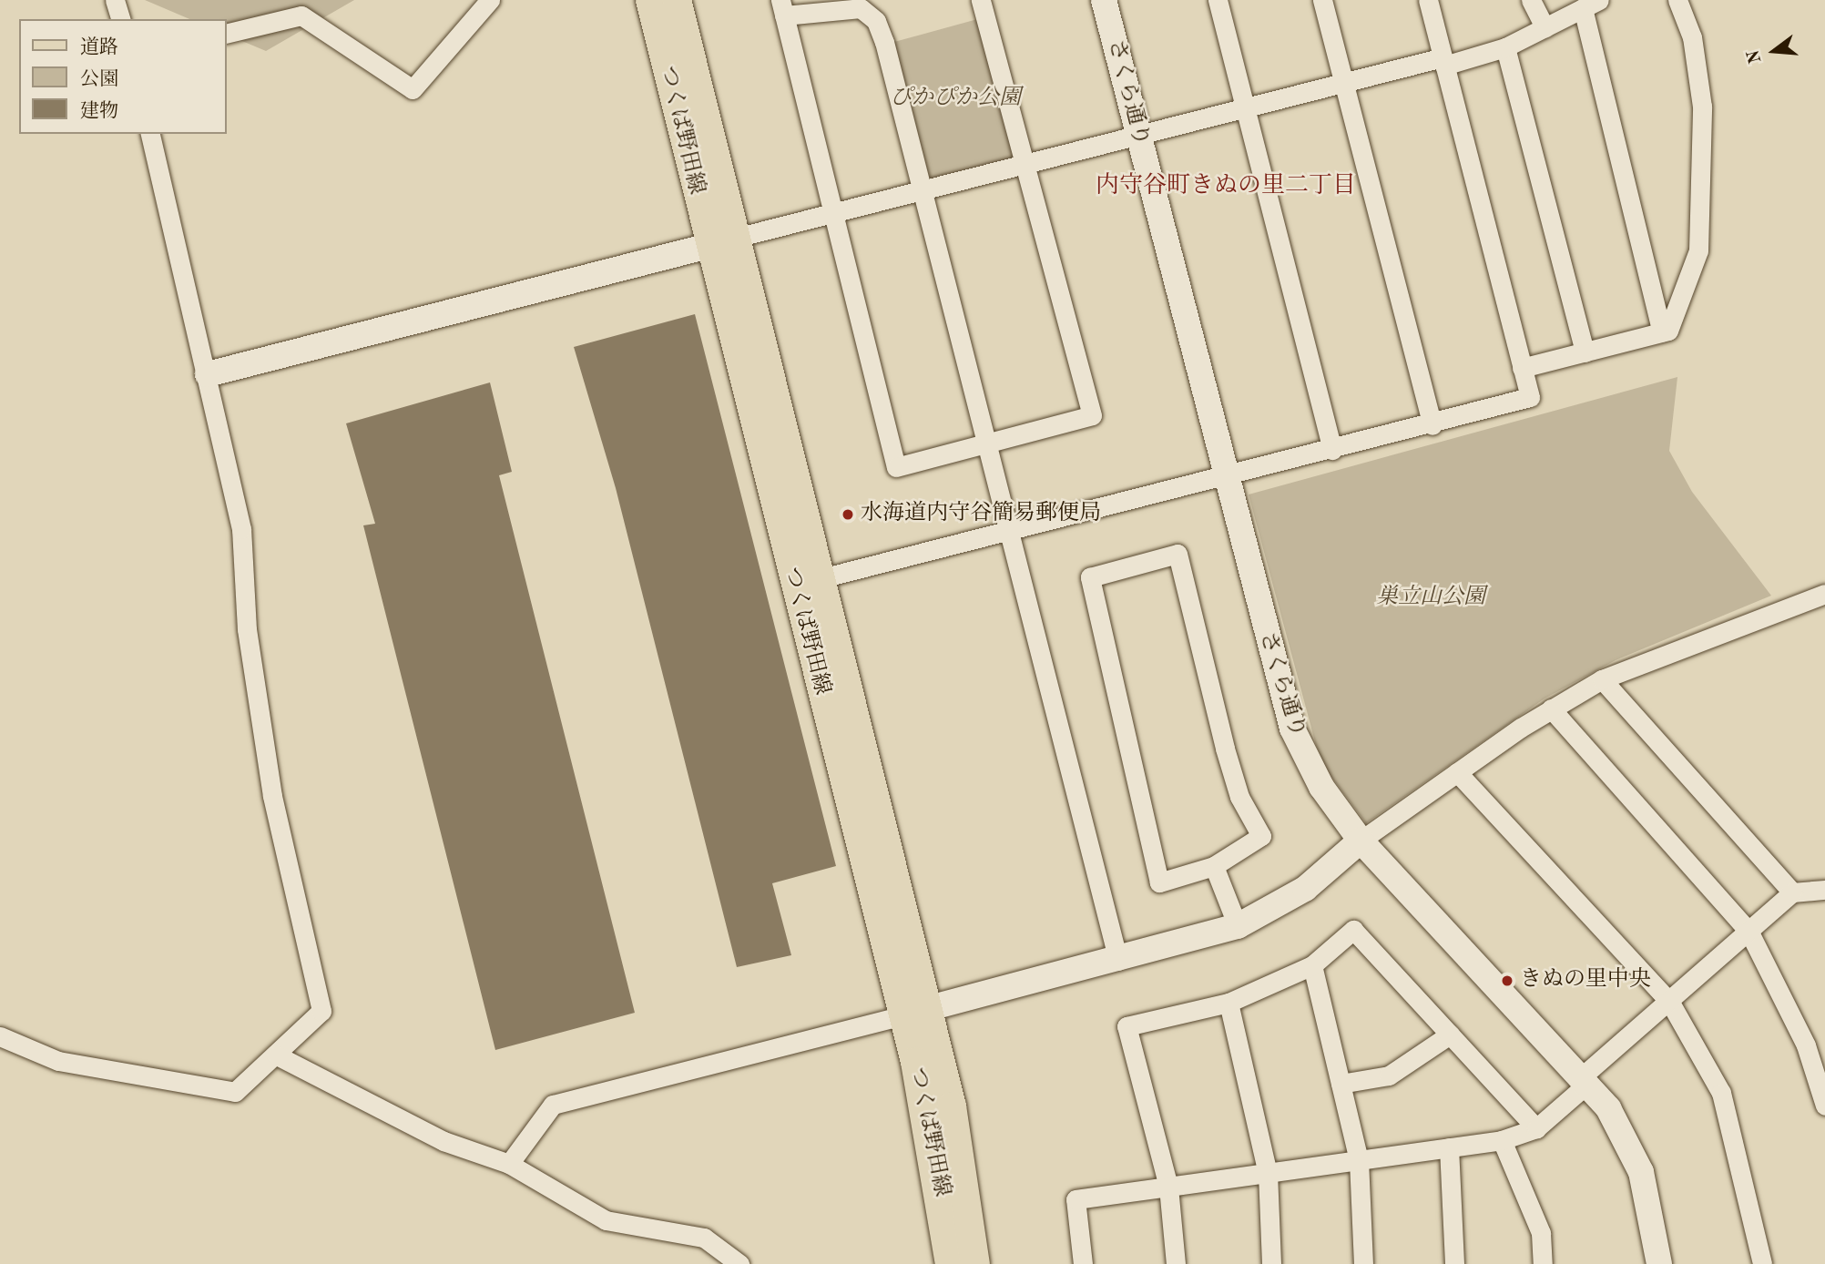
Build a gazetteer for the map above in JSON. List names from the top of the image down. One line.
{"streets":{"main road":["つくば野田線"],"street":["さくら通り"]},"districts":["内守谷町きぬの里二丁目"],"parks":["ぴかぴか公園","巣立山公園"],"places":["水海道内守谷簡易郵便局","きぬの里中央"],"legend":["道路","公園","建物"],"north":"left"}
